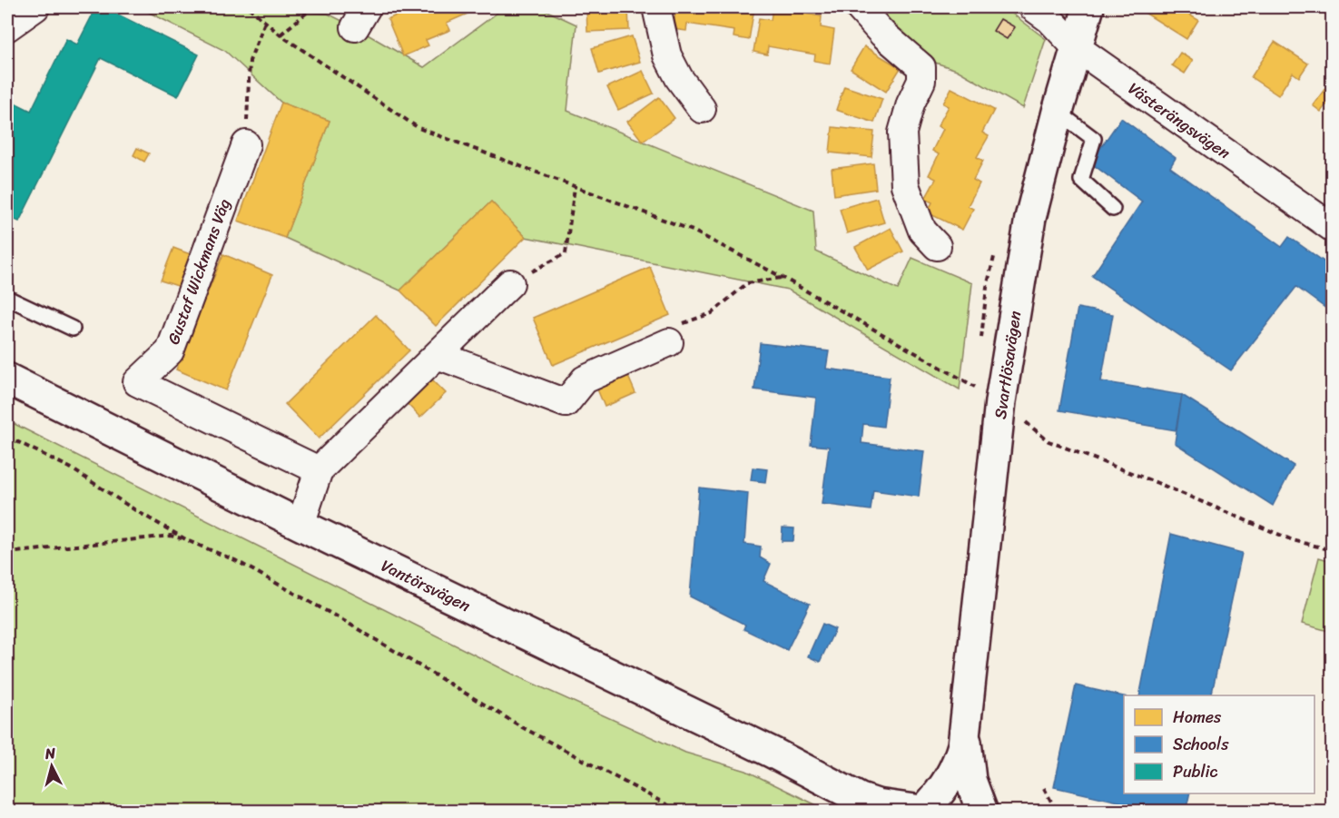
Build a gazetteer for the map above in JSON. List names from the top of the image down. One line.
{"streets":{"street":["Västerängsvägen","Gustaf Wickmans Väg","Svartlösavägen","Vantörsvägen"]},"crossings":[["Västerängsvägen","Svartlösavägen"],["Svartlösavägen","Vantörsvägen"]],"legend":["Homes","Schools","Public"],"north":"top"}
